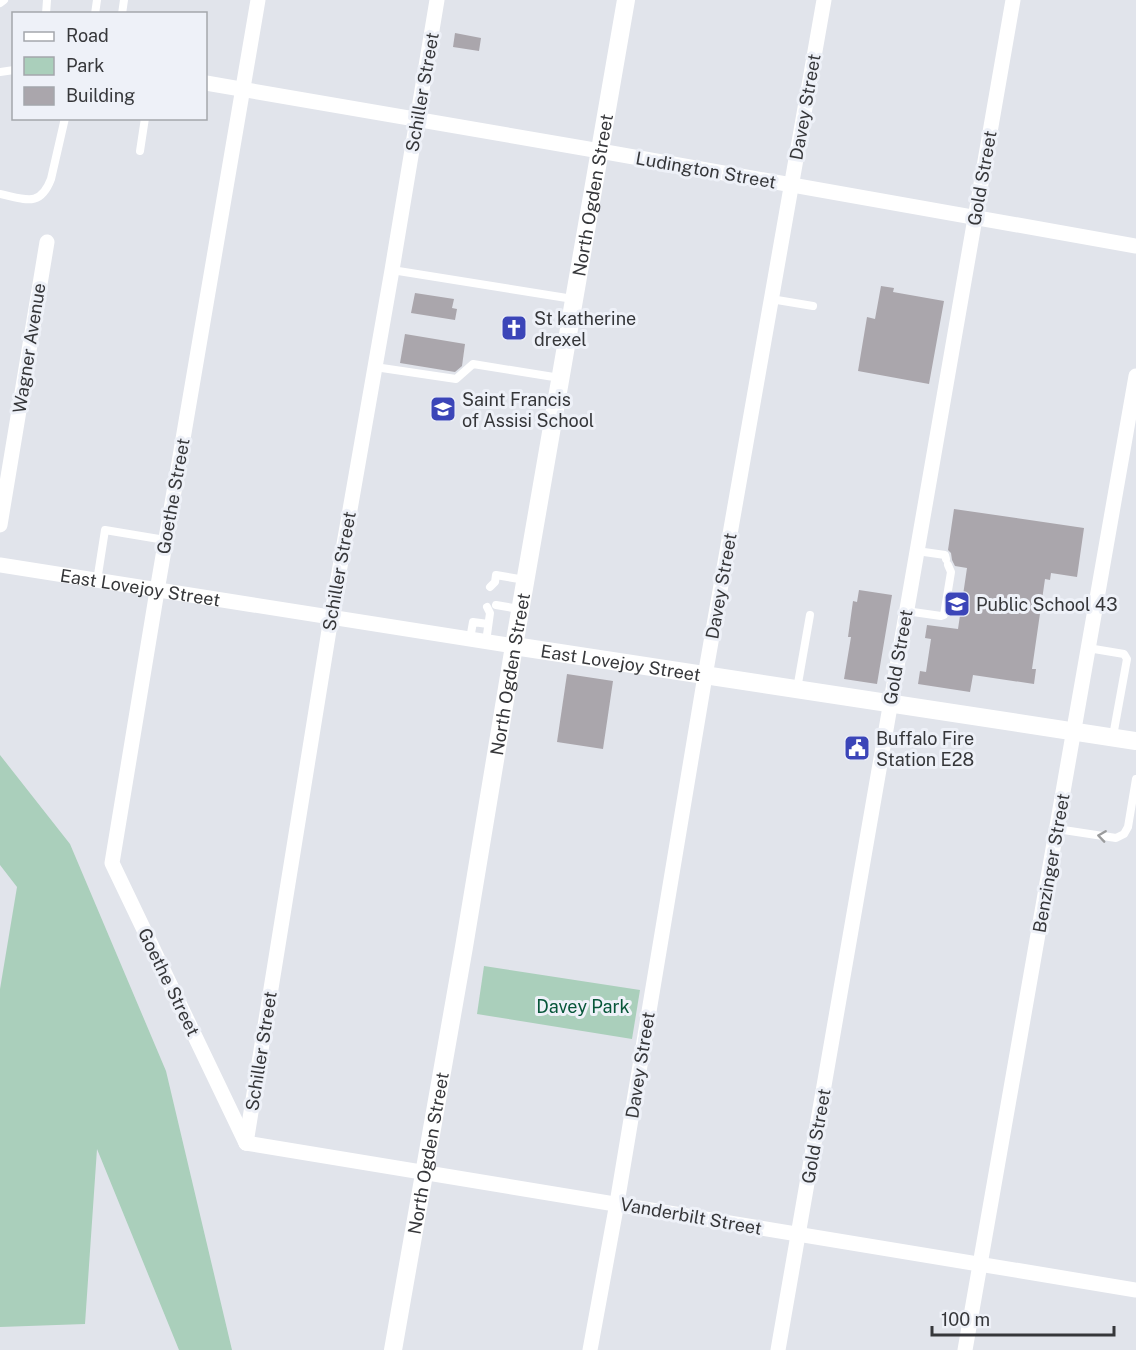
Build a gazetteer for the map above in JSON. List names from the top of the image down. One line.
{"streets":{"street":["Schiller Street","Davey Street","Ludington Street","Gold Street","North Ogden Street","Wagner Avenue","Goethe Street","East Lovejoy Street","Benzinger Street","Vanderbilt Street"]},"crossings":[["Schiller Street","Ludington Street"],["Schiller Street","Goethe Street"],["Schiller Street","East Lovejoy Street"],["Schiller Street","Vanderbilt Street"],["Davey Street","Ludington Street"],["Davey Street","East Lovejoy Street"],["Davey Street","Vanderbilt Street"],["Ludington Street","Gold Street"],["Ludington Street","North Ogden Street"],["Ludington Street","Goethe Street"],["Gold Street","East Lovejoy Street"],["Gold Street","Vanderbilt Street"],["North Ogden Street","East Lovejoy Street"],["North Ogden Street","Vanderbilt Street"],["Goethe Street","East Lovejoy Street"],["Goethe Street","Vanderbilt Street"],["East Lovejoy Street","Benzinger Street"],["Benzinger Street","Vanderbilt Street"]],"parks":["Davey Park"],"places":{"church":["St katherine drexel"],"school or university":["Saint Francis of Assisi School","Public School 43"],"public building":["Buffalo Fire Station E28"]},"legend":["Road","Park","Building"],"scale_bar":"100 m"}
